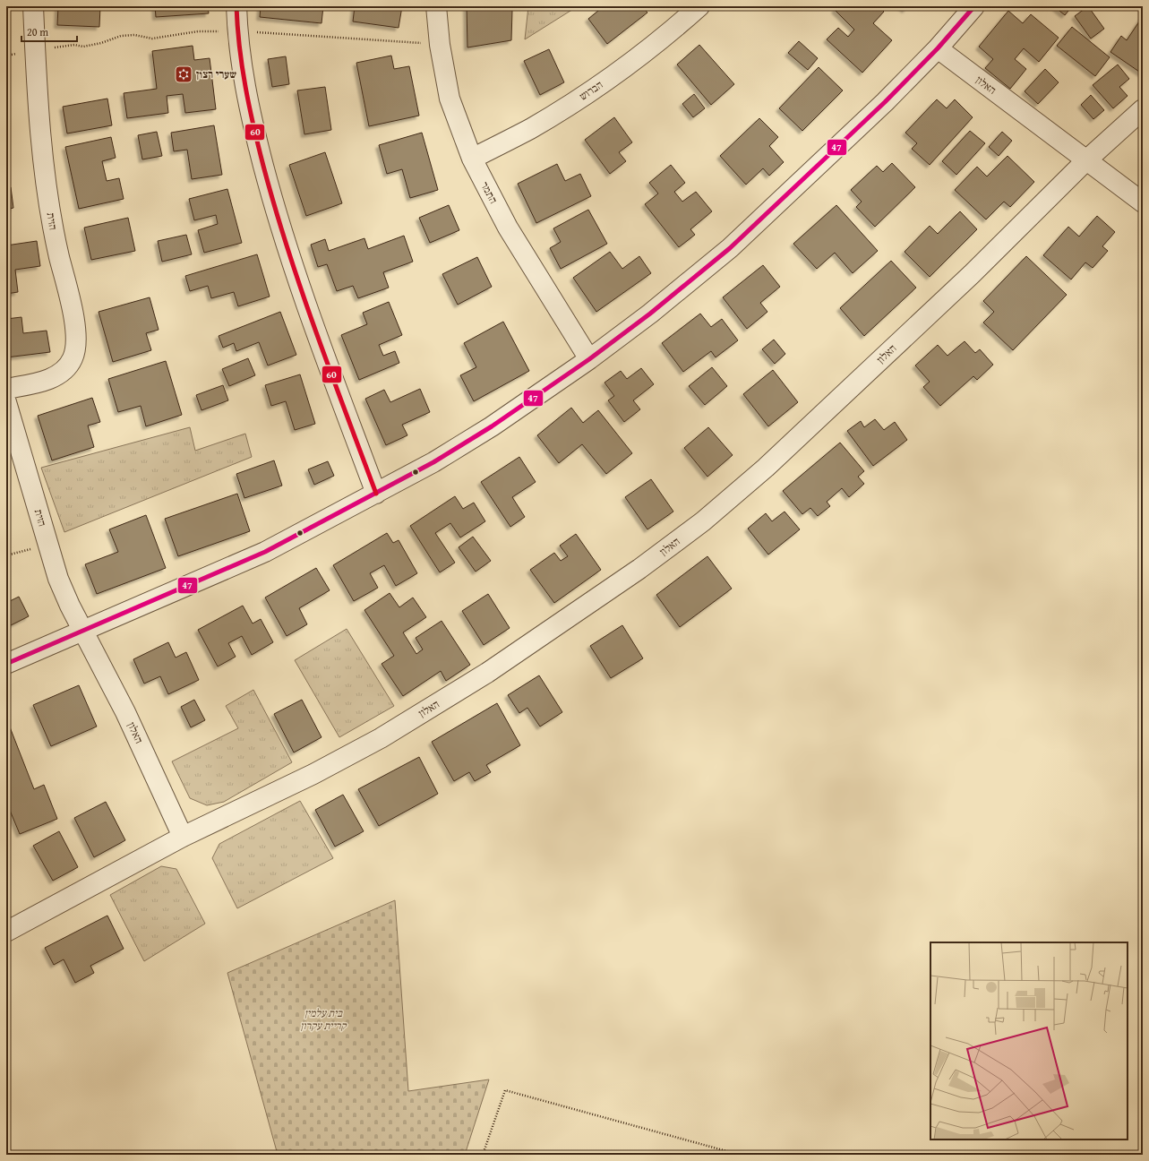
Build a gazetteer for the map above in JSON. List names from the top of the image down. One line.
{"streets":{"street":["האלון","הברוש","התמר","הזית"]},"crossings":[["האלון","הזית"],["הברוש","התמר"]],"parks":["בית עלמין קריית עקרון"],"places":{"synagogue":["שערי רצון"]},"lines":["transit line 47","transit line 60"],"scale_bar":"20 m"}
